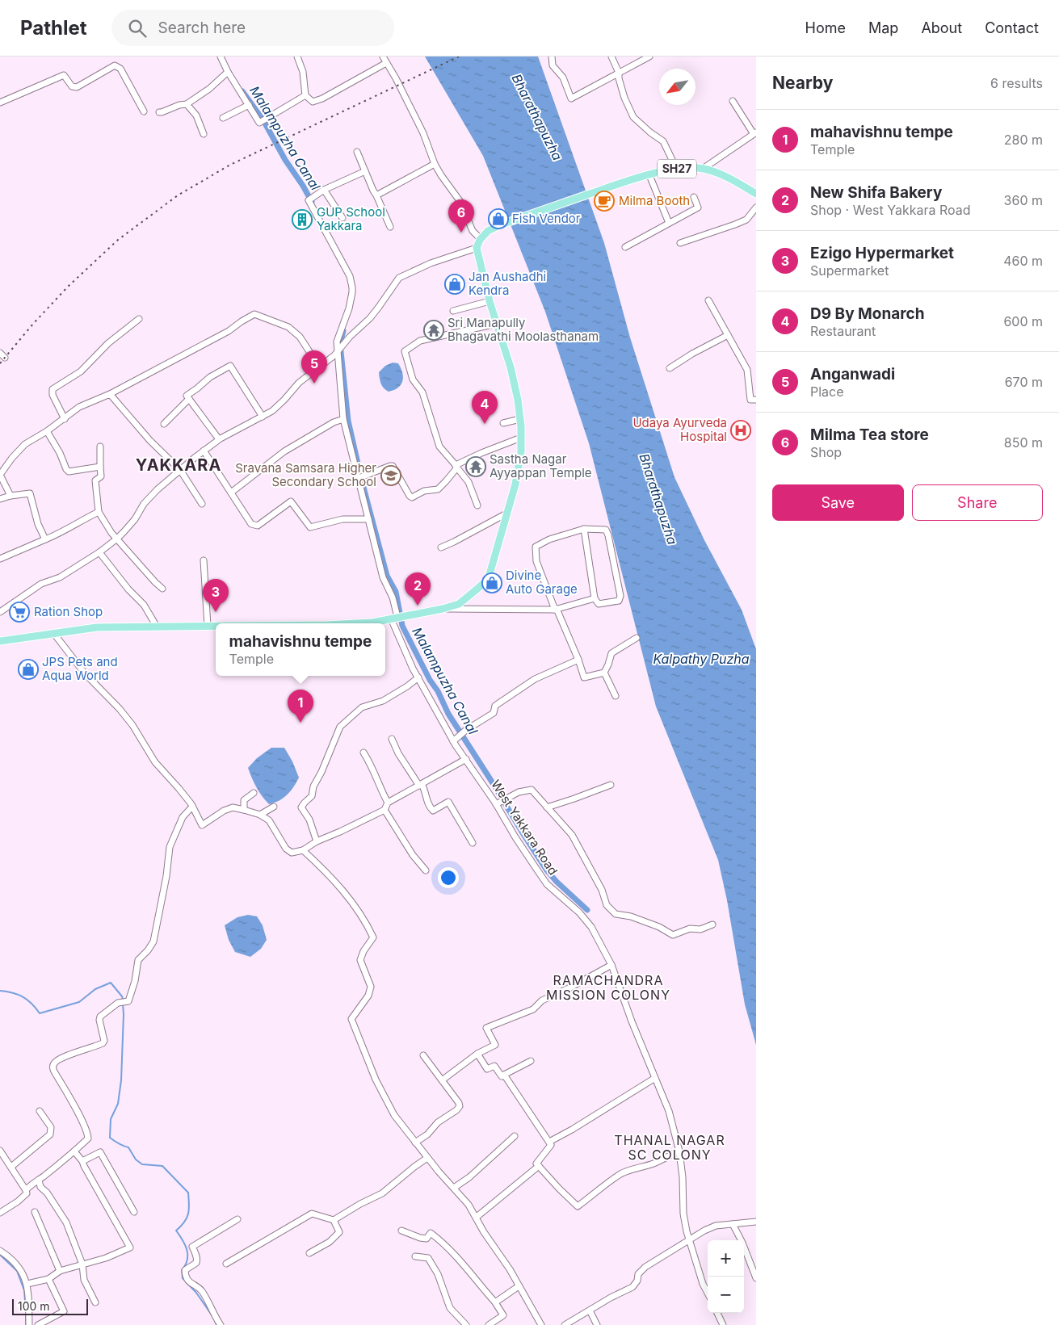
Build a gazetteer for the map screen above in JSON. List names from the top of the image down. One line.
{"streets":{"main road":["SH27"],"street":["West Yakkara Road"]},"districts":["YAKKARA","RAMACHANDRA MISSION COLONY","THANAL NAGAR SC COLONY"],"water":["Bharathapuzha","Malampuzha Canal","Kalpathy Puzha"],"places":{"cafe":["Milma Booth"],"shop":["Fish Vendor","Jan Aushadhi Kendra","Divine Auto Garage","JPS Pets and Aqua World"],"building":["GUP School Yakkara"],"temple":["Sri Manapully Bhagavathi Moolasthanam","Sastha Nagar Ayyappan Temple"],"hospital":["Udaya Ayurveda Hospital"],"school or university":["Sravana Samsara Higher Secondary School"],"supermarket":["Ration Shop"]},"scale_bar":"100 m","north":"bottom left","page":{"header":"Pathlet","search":"Search here","nav":["Home","Map","About","Contact"],"heading":["Nearby","6 results"],"list":[{"mark":"1","name":"mahavishnu tempe","note":"Temple","value":"280 m"},{"mark":"2","name":"New Shifa Bakery","note":"Shop · West Yakkara Road","value":"360 m"},{"mark":"3","name":"Ezigo Hypermarket","note":"Supermarket","value":"460 m"},{"mark":"4","name":"D9 By Monarch","note":"Restaurant","value":"600 m"},{"mark":"5","name":"Anganwadi","note":"Place","value":"670 m"},{"mark":"6","name":"Milma Tea store","note":"Shop","value":"850 m"}],"pins":["6","5","4","2","3","1"],"buttons":["Save","Share"],"popup":["mahavishnu tempe","Temple"],"map_buttons":["+","−"],"scale":"100 m"}}
